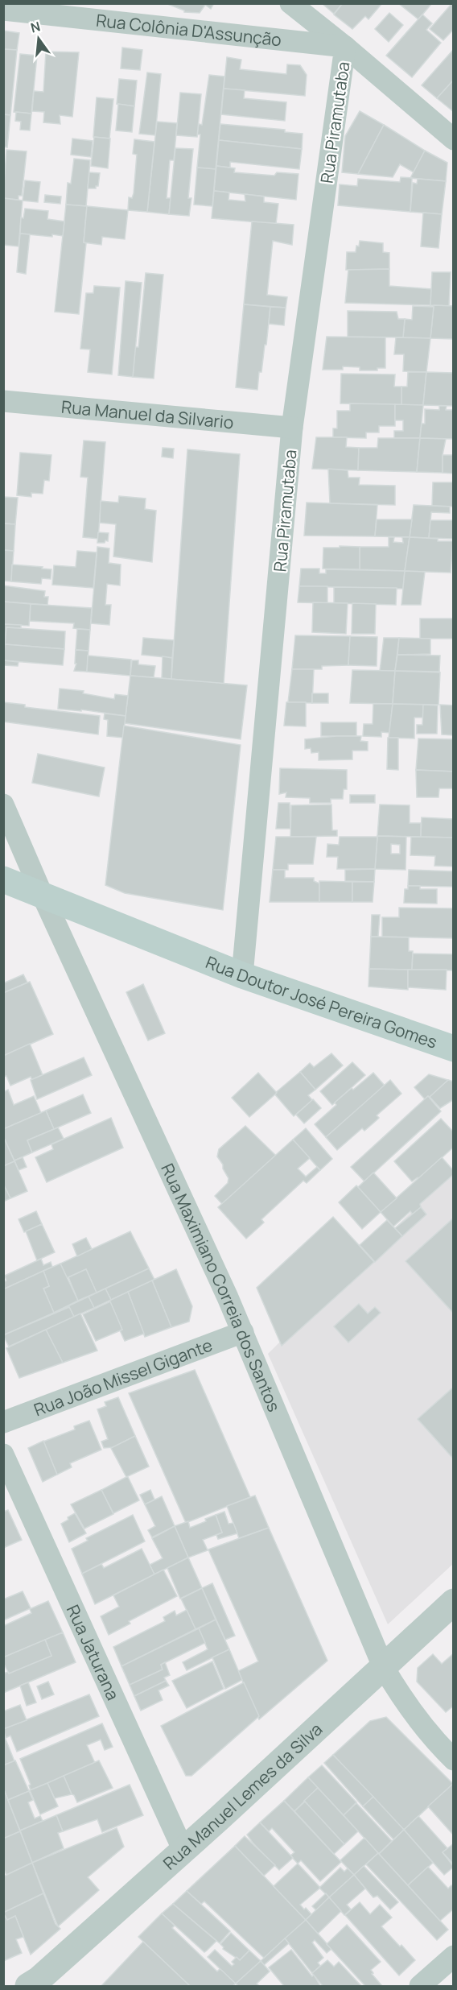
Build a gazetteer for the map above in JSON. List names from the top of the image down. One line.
{"streets":{"main road":["Rua Doutor José Pereira Gomes"],"street":["Rua Colônia D'Assunção","Rua Piramutaba","Rua Manuel da Silvario","Rua Maximiano Correia dos Santos","Rua João Missel Gigante","Rua Jaturana","Rua Manuel Lemes da Silva"]},"crossings":[["Rua Colônia D'Assunção","Rua Piramutaba"],["Rua Piramutaba","Rua Manuel da Silvario"],["Rua Piramutaba","Rua Doutor José Pereira Gomes"],["Rua Doutor José Pereira Gomes","Rua Maximiano Correia dos Santos"],["Rua Maximiano Correia dos Santos","Rua João Missel Gigante"],["Rua Maximiano Correia dos Santos","Rua Manuel Lemes da Silva"],["Rua Jaturana","Rua Manuel Lemes da Silva"]],"north":"top"}
